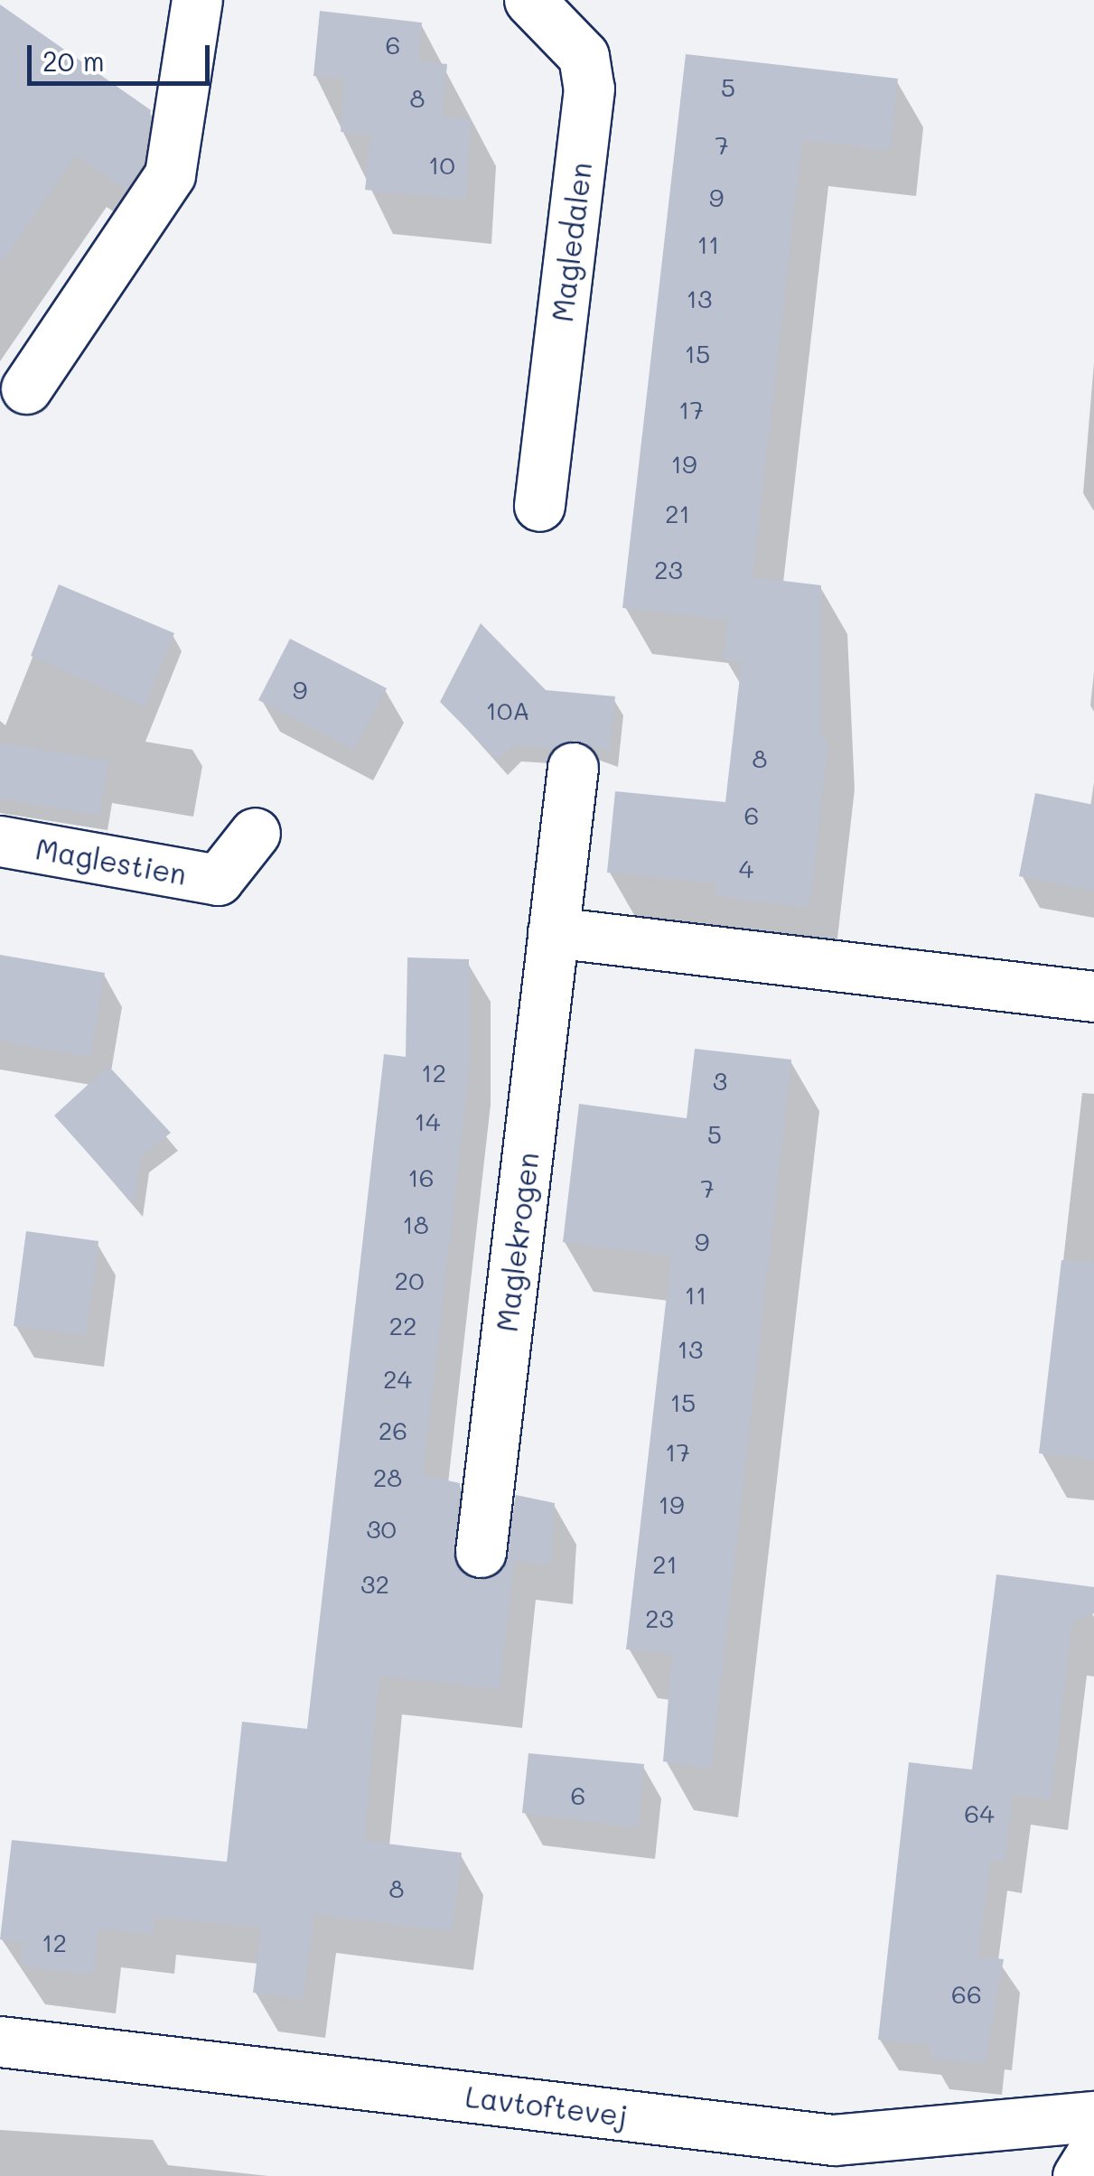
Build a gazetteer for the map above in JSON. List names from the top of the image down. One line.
{"streets":{"street":["Magledalen","Maglestien","Maglekrogen","Lavtoftevej"]},"house_numbers":["6","5","8","7","10","9","11","13","15","17","19","21","23","9","10A","8","6","4","12","3","14","5","16","7","18","9","20","11","22","13","24","15","26","17","28","19","30","21","32","23","6","64","8","12","66"],"scale_bar":"20 m"}
